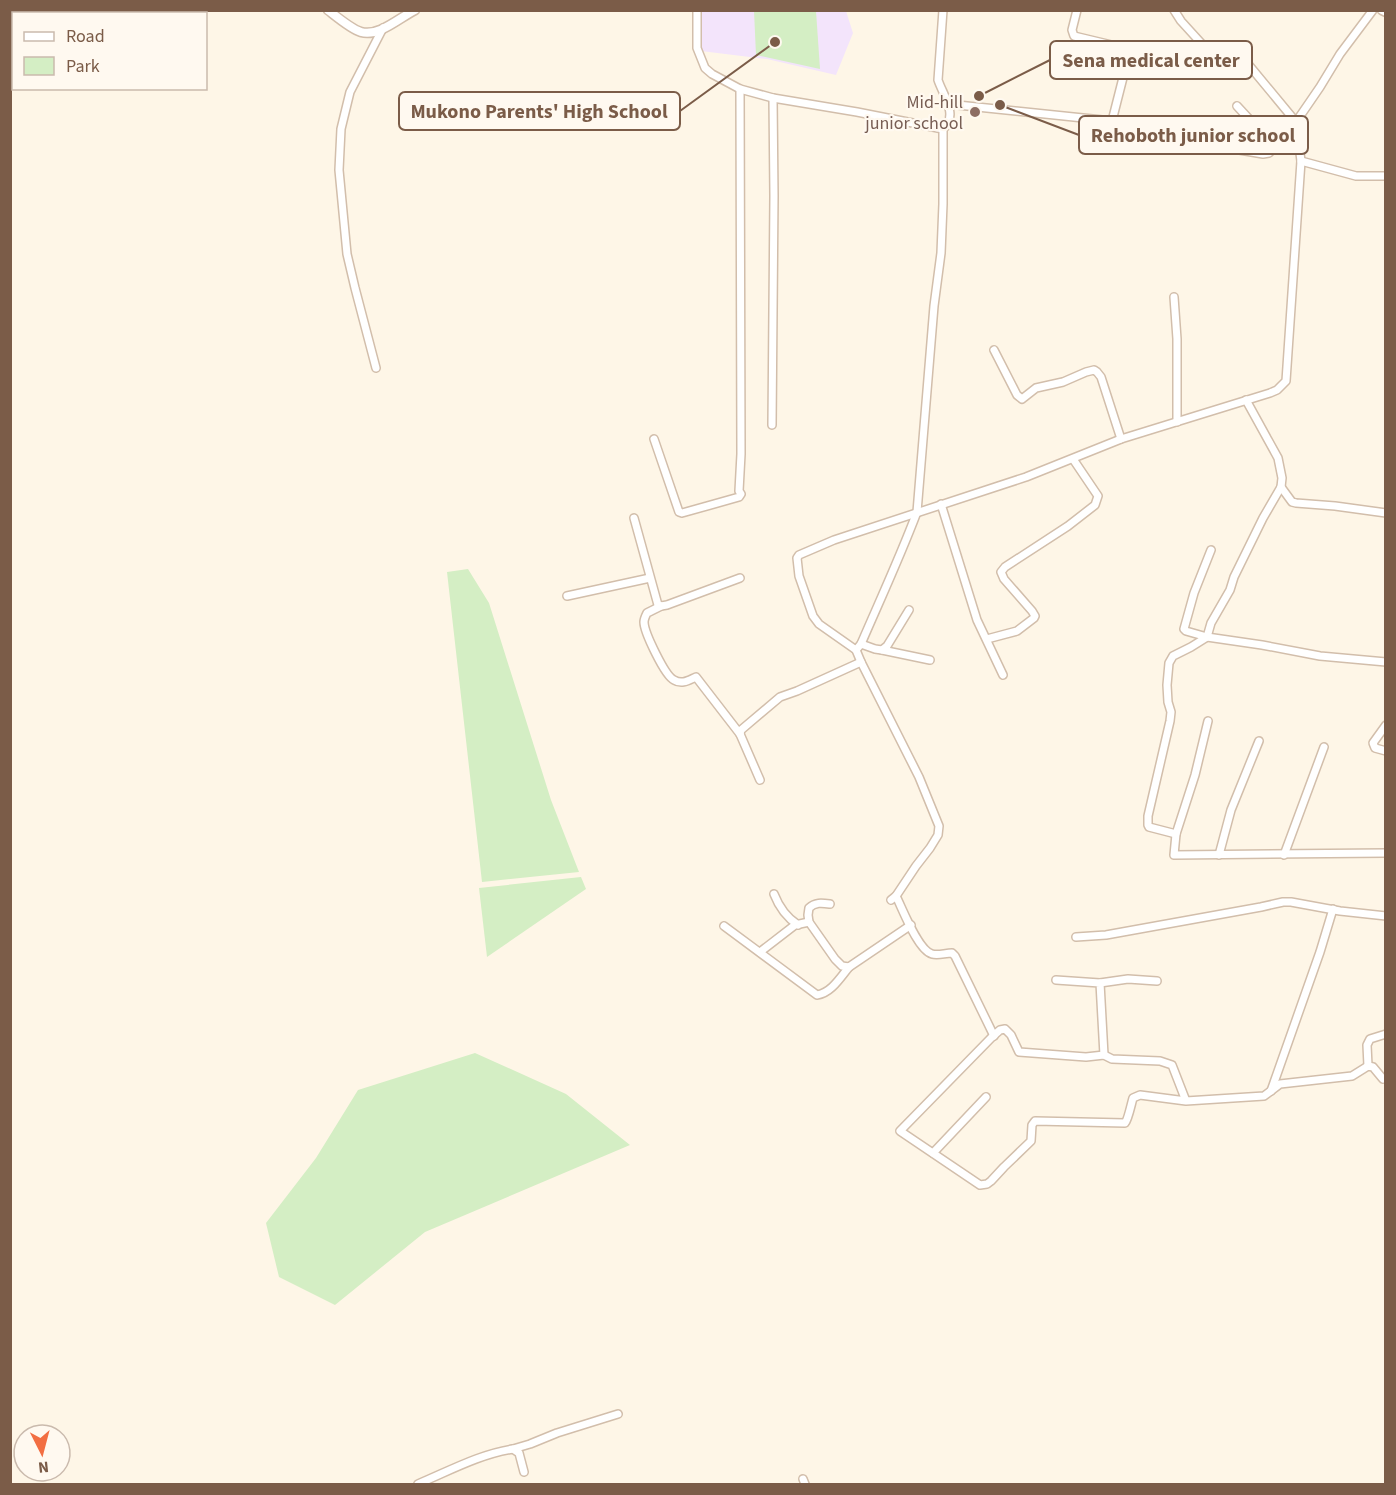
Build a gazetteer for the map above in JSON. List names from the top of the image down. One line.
{"places":["Mukono Parents' High School","Sena medical center","Rehoboth junior school","Mid-hill junior school"],"legend":["Road","Park"],"north":"bottom"}
